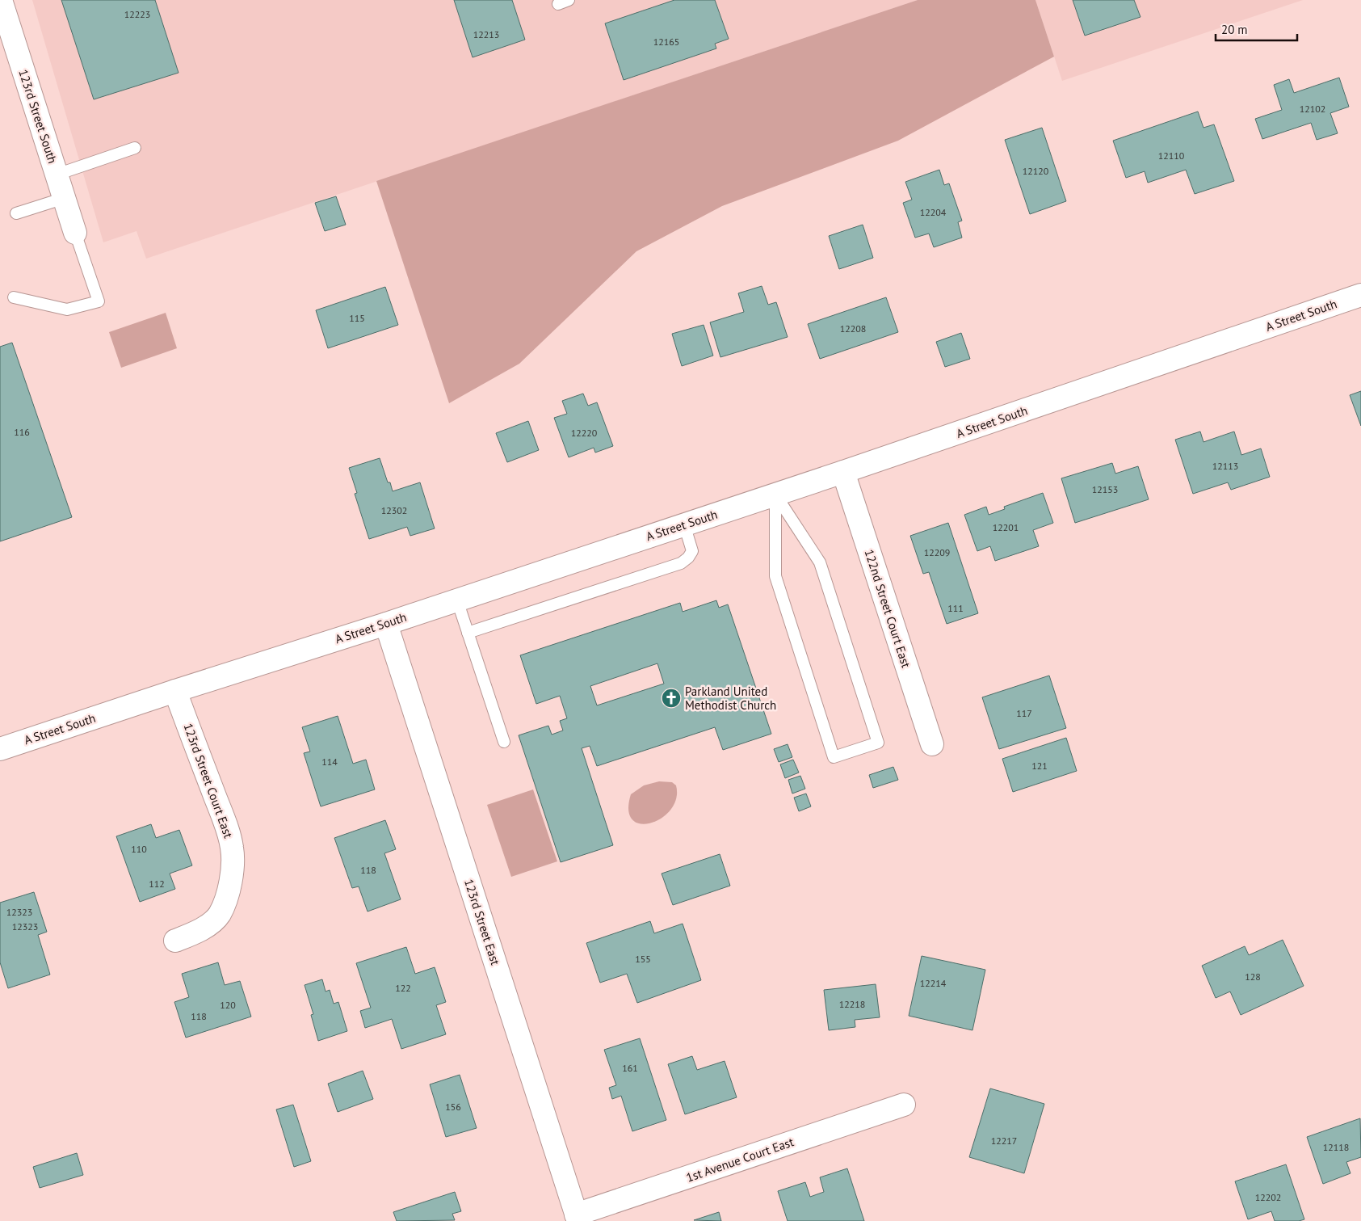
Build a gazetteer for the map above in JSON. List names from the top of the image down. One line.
{"streets":{"street":["123rd Street South","A Street South","122nd Street Court East","123rd Street Court East","123rd Street East","1st Avenue Court East"]},"crossings":[["A Street South","122nd Street Court East"],["A Street South","123rd Street Court East"],["A Street South","123rd Street East"],["123rd Street East","1st Avenue Court East"]],"places":{"church":["Parkland United Methodist Church"]},"house_numbers":["12223","12213","12165","12102","12110","12120","12204","115","12208","116","12220","12113","12153","12302","12201","12209","111","117","114","121","110","118","112","12323","12323","155","128","12214","122","12218","120","118","161","156","12217","12118","12202"],"scale_bar":"20 m"}
